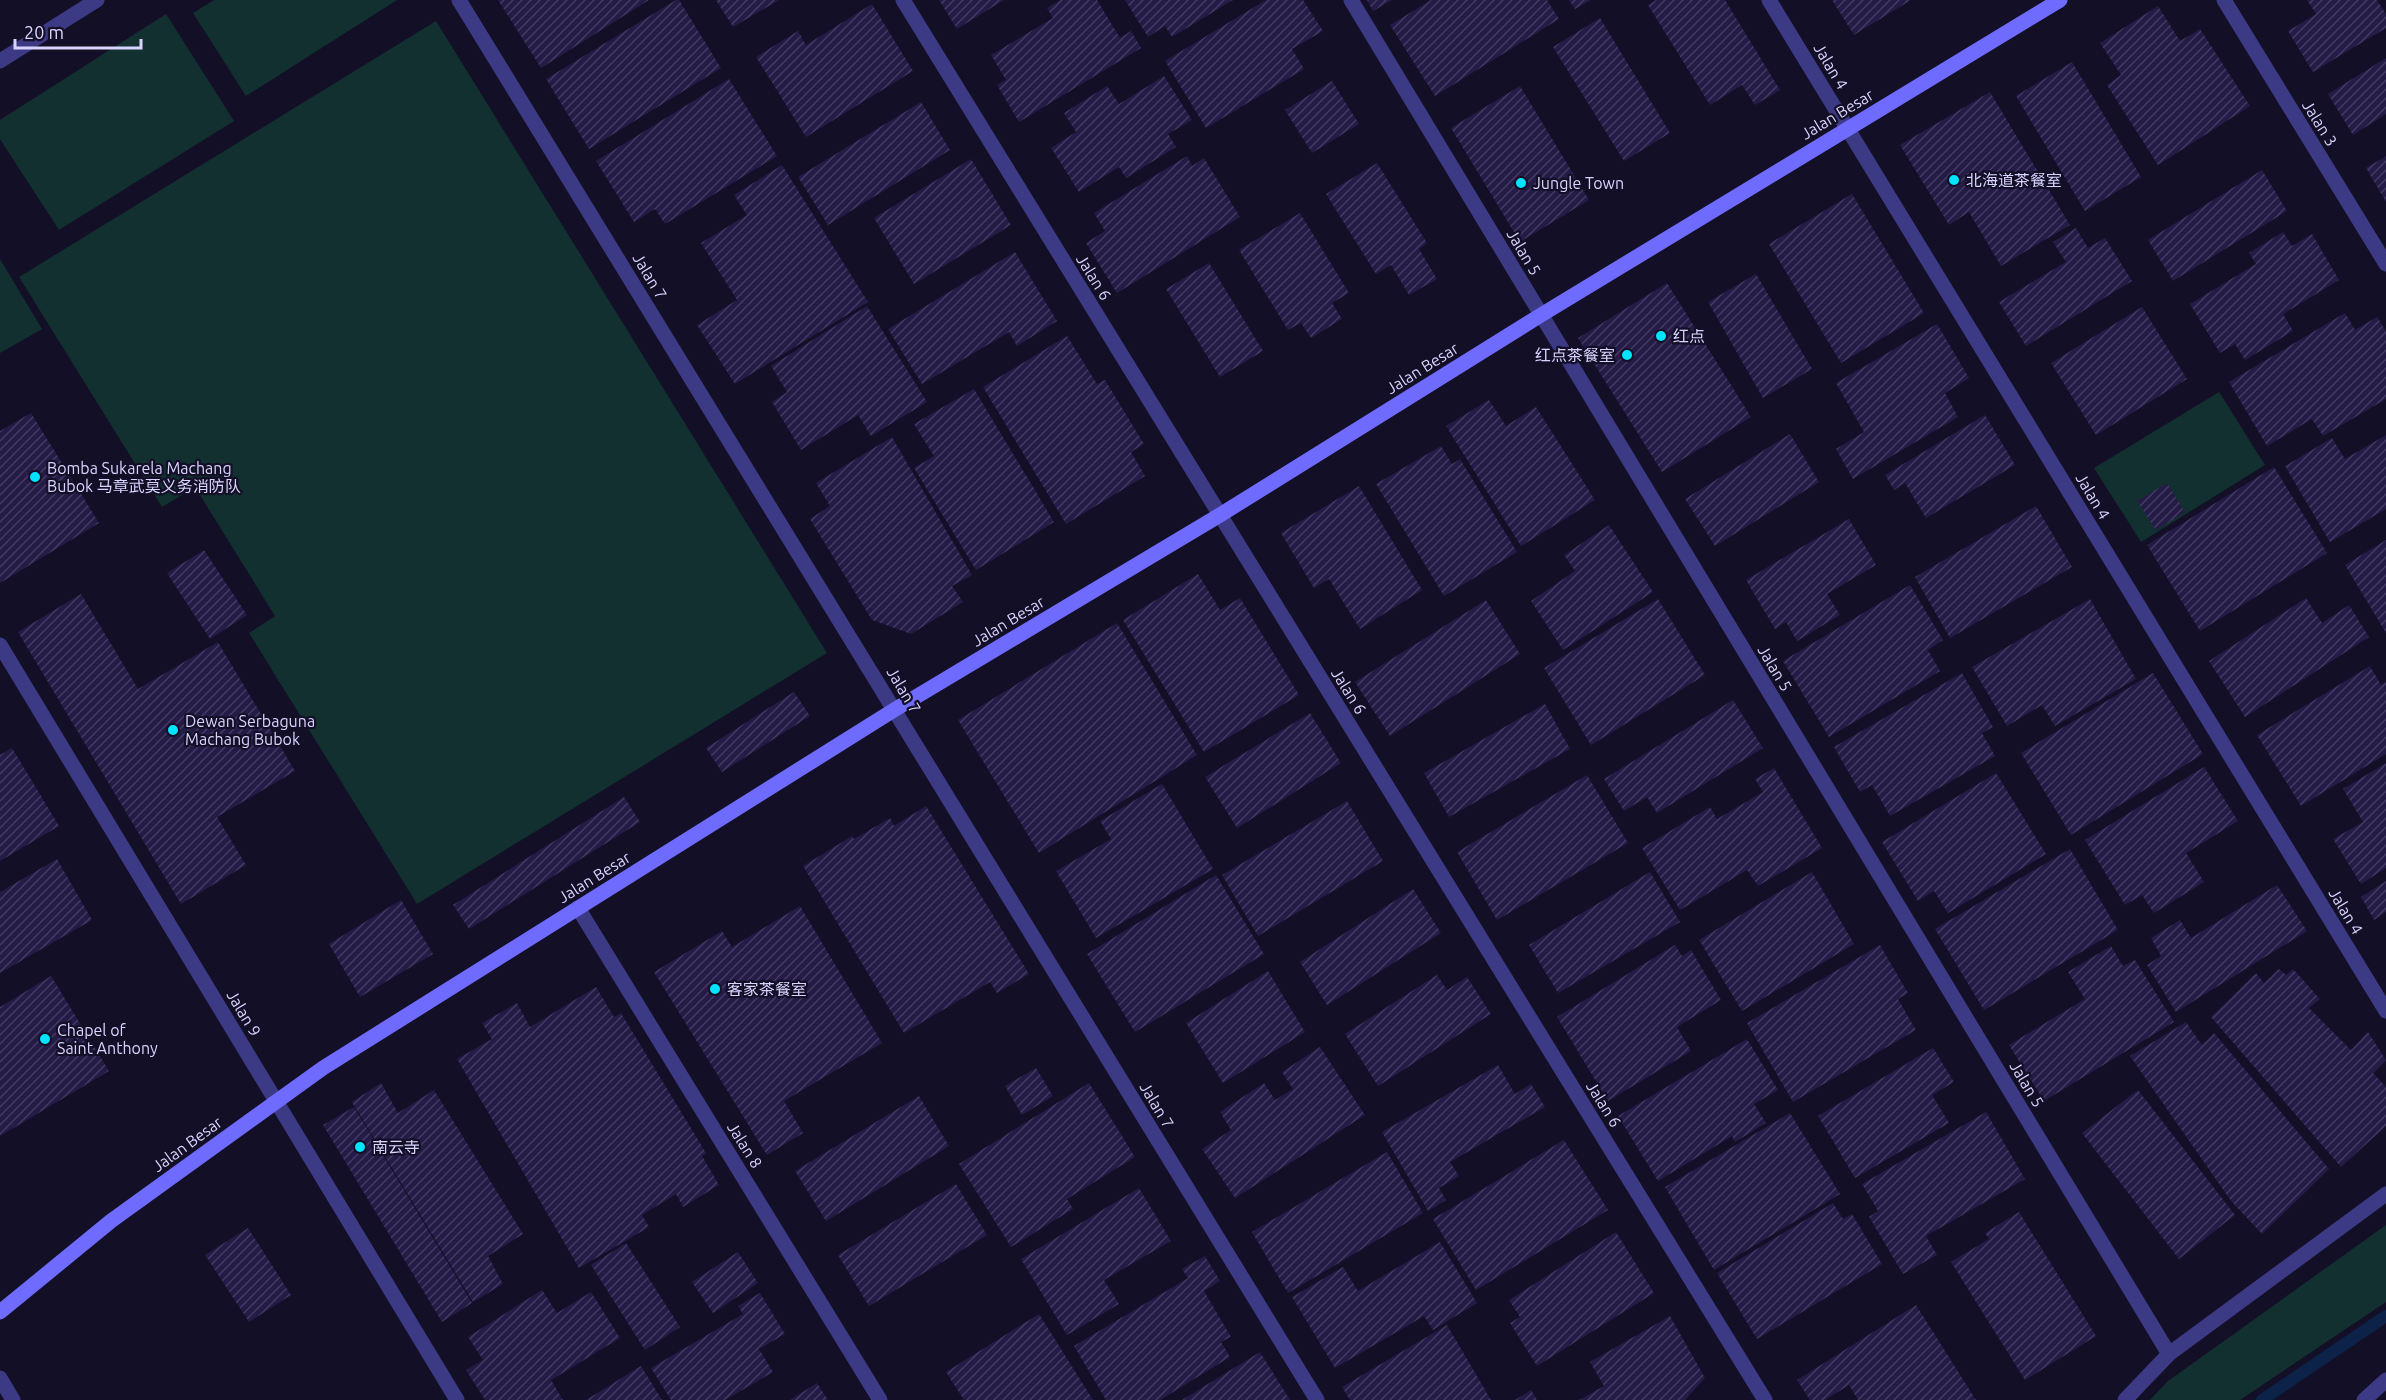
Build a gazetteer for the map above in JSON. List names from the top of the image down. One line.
{"streets":{"main road":["Jalan Besar"],"street":["Jalan 4","Jalan 3","Jalan 5","Jalan 7","Jalan 6","Jalan 9","Jalan 8"]},"crossings":[["Jalan 4","Jalan Besar"],["Jalan Besar","Jalan 5"],["Jalan Besar","Jalan 7"],["Jalan Besar","Jalan 6"],["Jalan Besar","Jalan 9"],["Jalan Besar","Jalan 8"]],"places":["北海道茶餐室","Jungle Town","红点","红点茶餐室","Bomba Sukarela Machang Bubok 马章武莫义务消防队","Dewan Serbaguna Machang Bubok","客家茶餐室","Chapel of Saint Anthony","南云寺"],"scale_bar":"20 m"}
